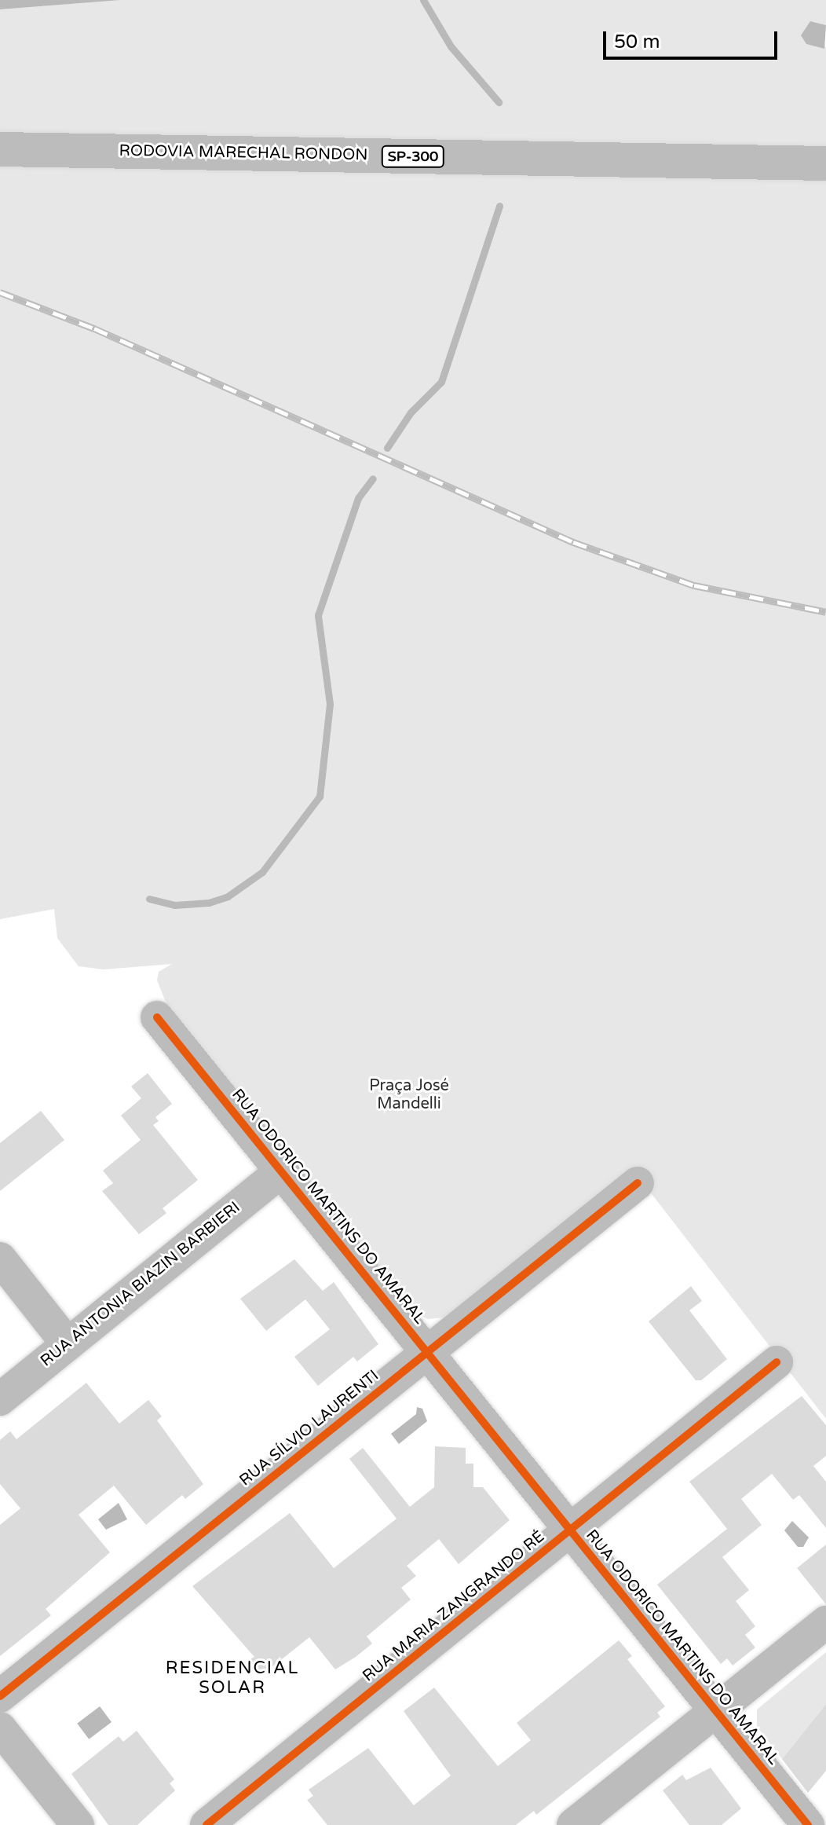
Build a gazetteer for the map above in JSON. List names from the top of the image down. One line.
{"streets":{"main road":["RODOVIA MARECHAL RONDON","SP-300"],"street":["RUA ODORICO MARTINS DO AMARAL","RUA ANTONIA BIAZIN BARBIERI","RUA SÍLVIO LAURENTI","RUA MARIA ZANGRANDO RÉ"]},"crossings":[["RUA ODORICO MARTINS DO AMARAL","RUA ANTONIA BIAZIN BARBIERI"],["RUA ODORICO MARTINS DO AMARAL","RUA SÍLVIO LAURENTI"],["RUA ODORICO MARTINS DO AMARAL","RUA MARIA ZANGRANDO RÉ"]],"districts":["RESIDENCIAL SOLAR"],"parks":["Praça José Mandelli"],"scale_bar":"50 m"}
